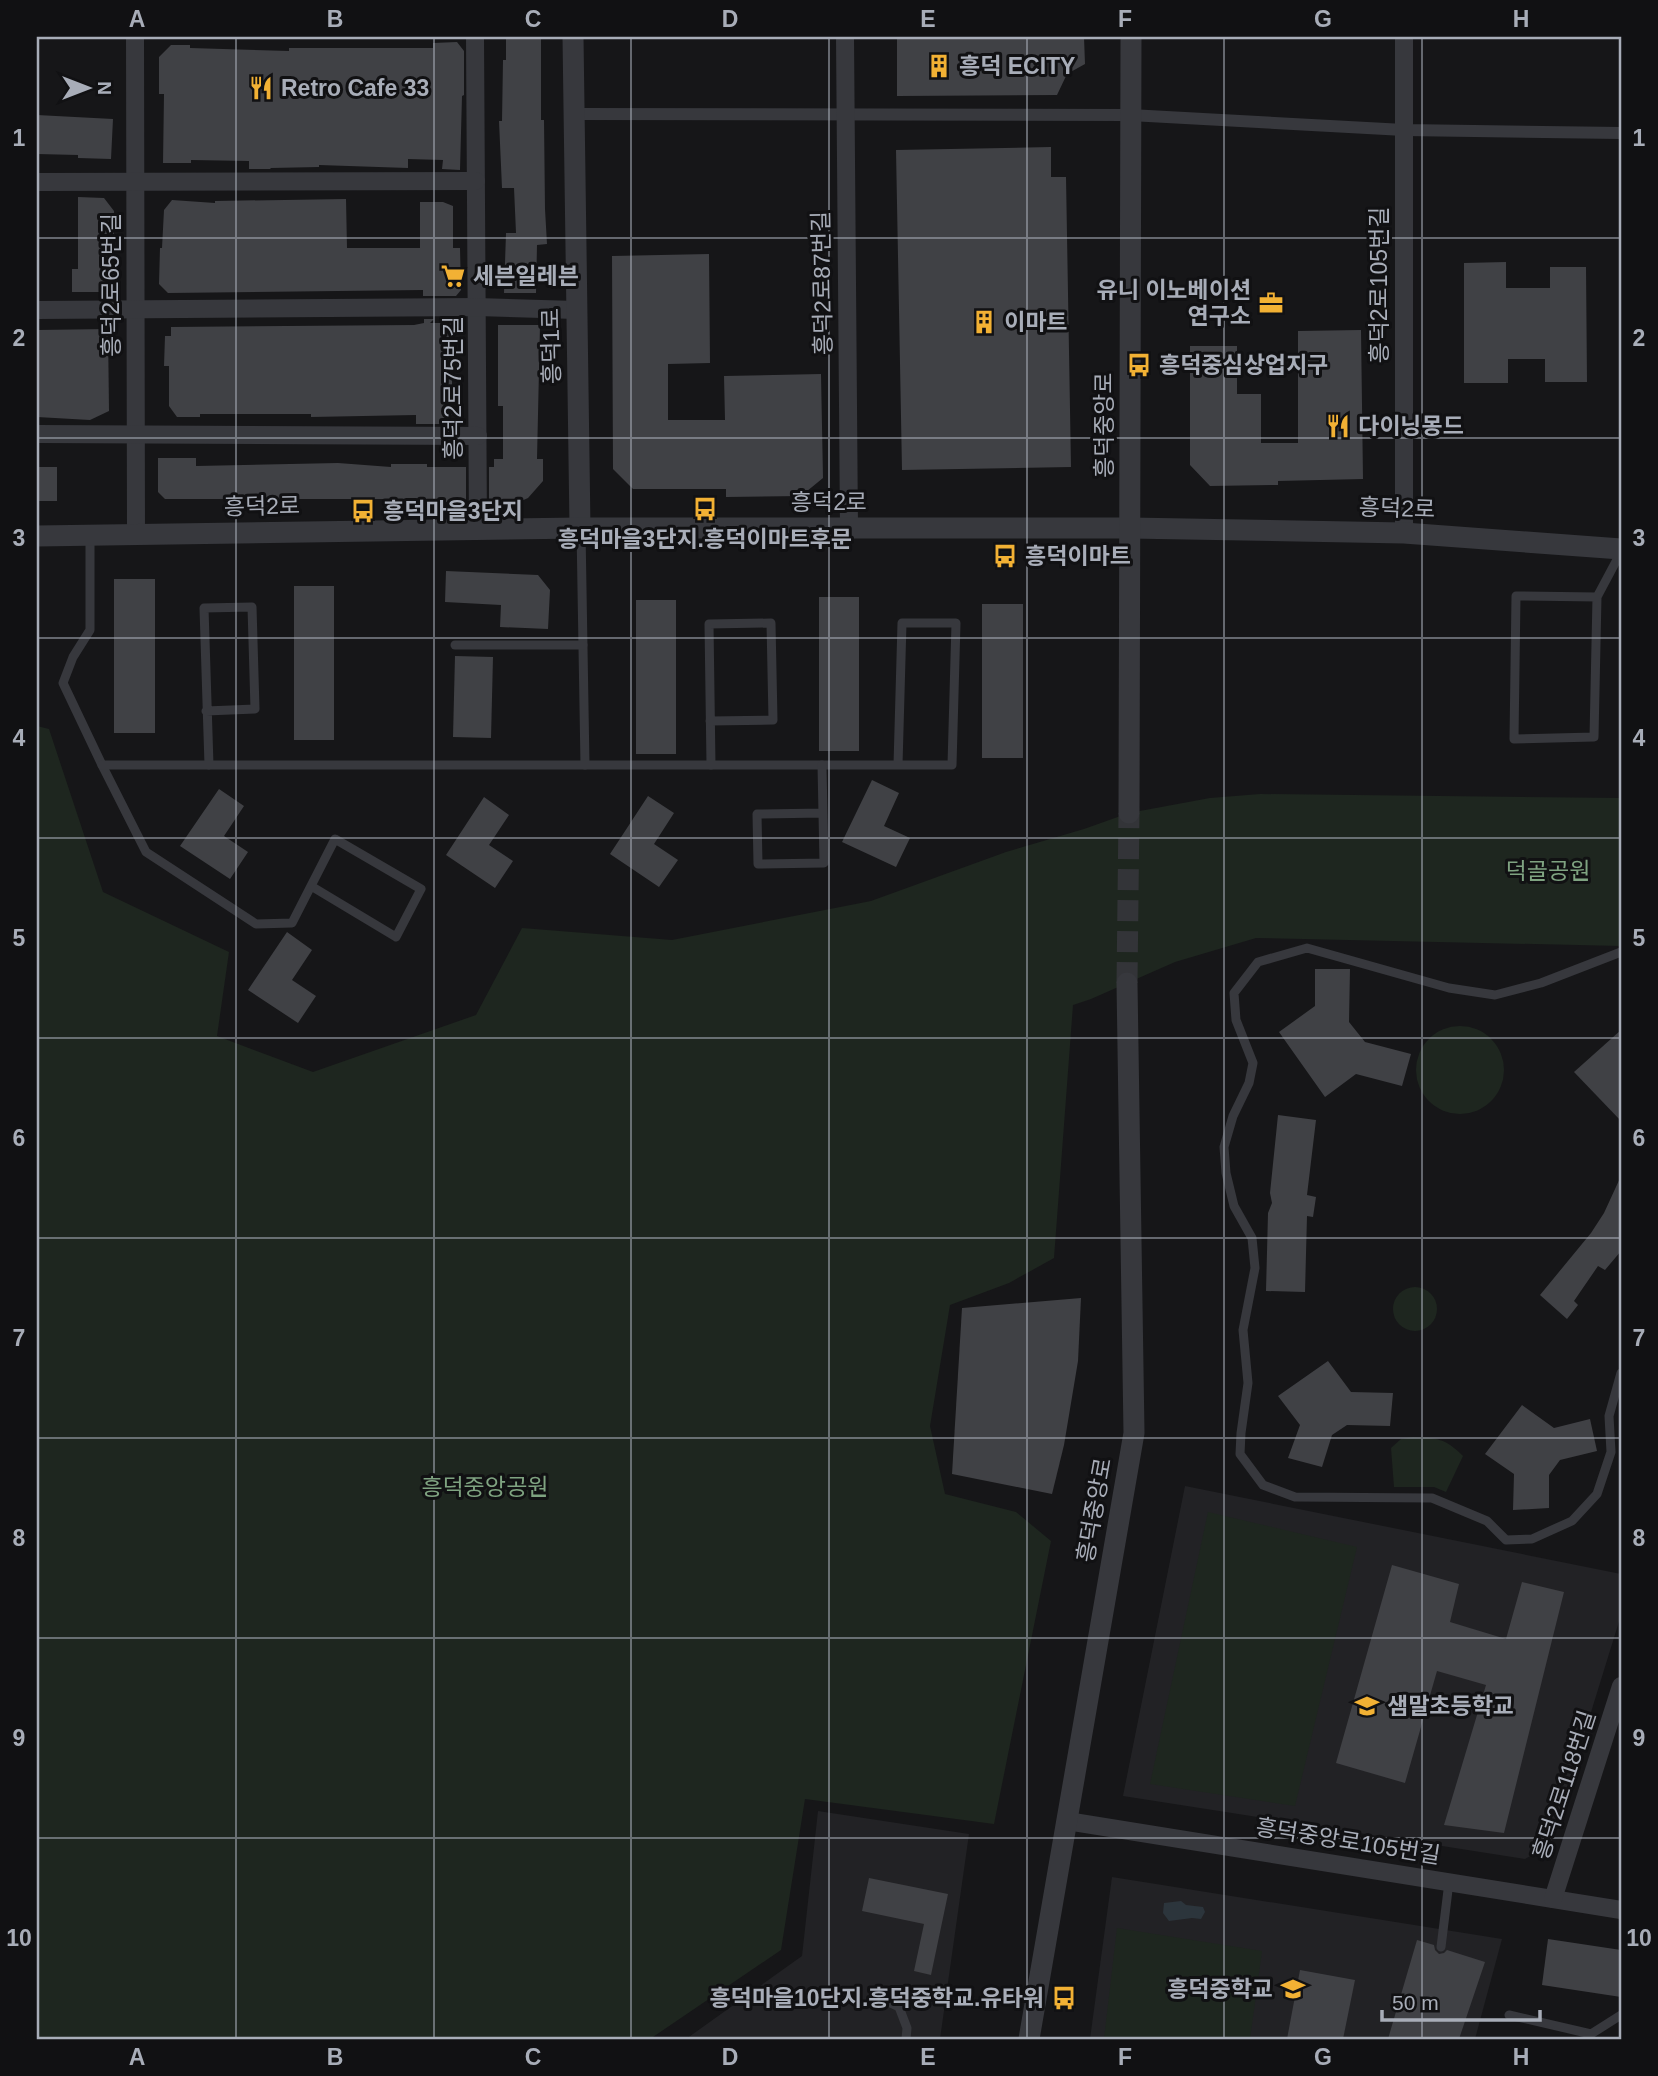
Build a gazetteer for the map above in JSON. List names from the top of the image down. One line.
{"streets":{"street":["흥덕2로87번길","흥덕2로65번길","흥덕2로105번길","흥덕1로","흥덕2로75번길","흥덕중앙로","흥덕2로","흥덕2로118번길","흥덕중앙로105번길"]},"crossings":[["흥덕2로87번길","흥덕2로"],["흥덕2로65번길","흥덕2로"],["흥덕2로105번길","흥덕2로"],["흥덕1로","흥덕2로"],["흥덕2로75번길","흥덕2로"],["흥덕중앙로","흥덕2로"],["흥덕중앙로","흥덕중앙로105번길"],["흥덕2로118번길","흥덕중앙로105번길"]],"parks":["덕골공원","흥덕중앙공원"],"places":{"building":["흥덕 ECITY","이마트"],"restaurant":["Retro Cafe 33","다이닝몽드"],"supermarket":["세븐일레븐"],"office":["유니 이노베이션 연구소"],"bus stop":["흥덕중심상업지구","흥덕마을3단지.흥덕이마트후문","흥덕마을3단지","흥덕이마트","흥덕마을10단지.흥덕중학교.유타워"],"school or university":["샘말초등학교","흥덕중학교"]},"scale_bar":"50 m","north":"right","grid":{"columns":["A","B","C","D","E","F","G","H"],"rows":["1","2","3","4","5","6","7","8","9","10"]}}
